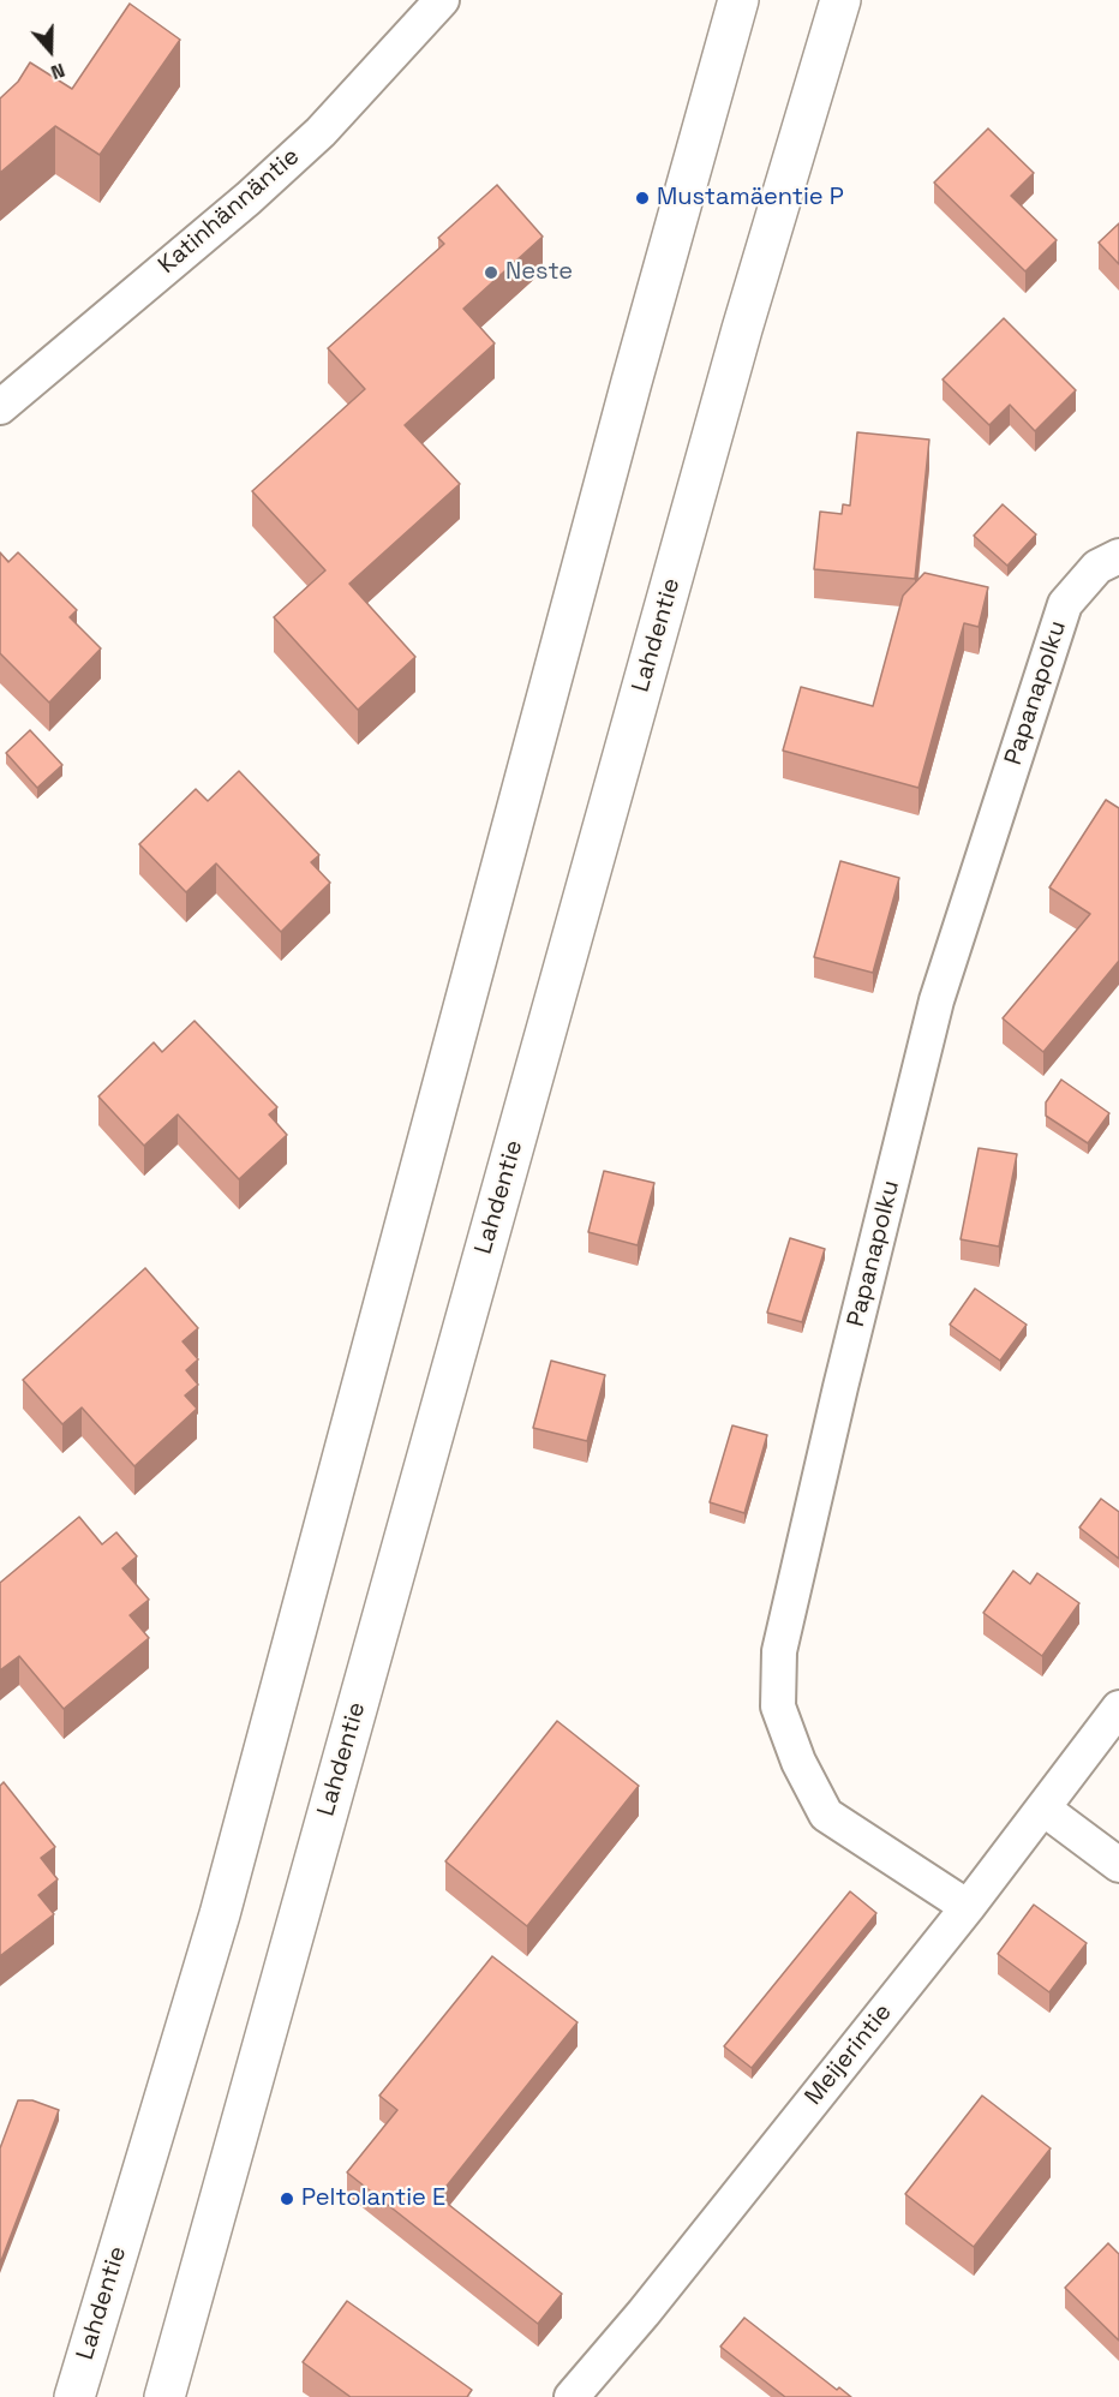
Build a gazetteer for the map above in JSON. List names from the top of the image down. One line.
{"streets":{"main road":["Lahdentie"],"street":["Katinhännäntie","Papanapolku","Meijerintie"]},"crossings":[["Papanapolku","Meijerintie"]],"places":["Mustamäentie P","Neste","Peltolantie E"],"north":"bottom"}
